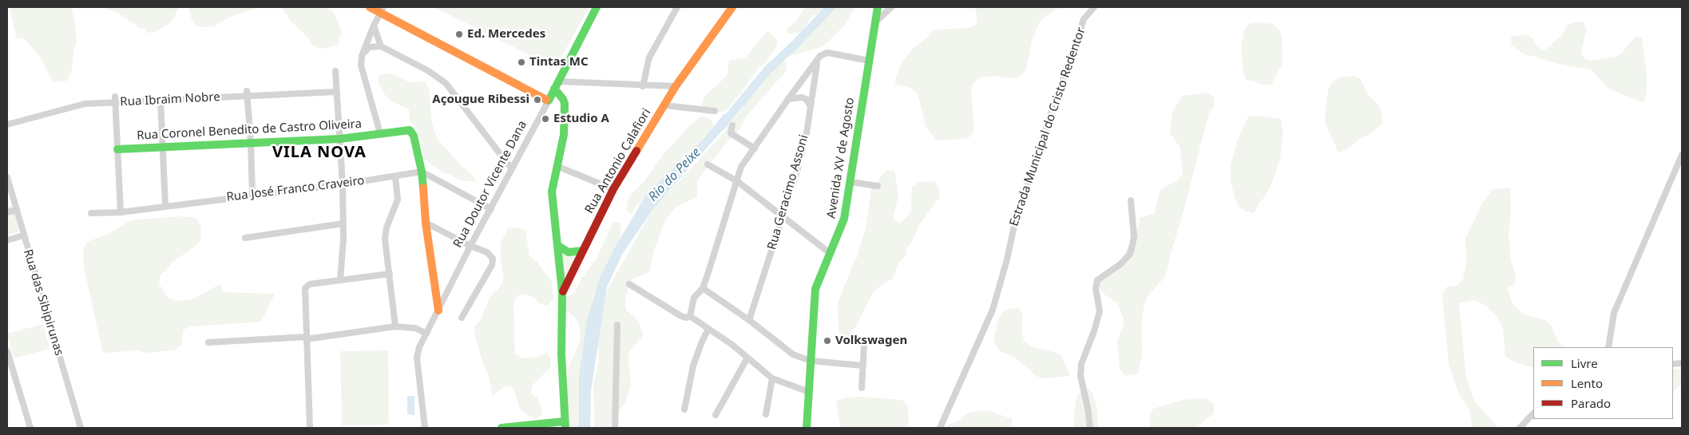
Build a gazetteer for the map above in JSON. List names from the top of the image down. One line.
{"streets":{"street":["Rua Ibraim Nobre","Estrada Municipal do Cristo Redentor","Rua Coronel Benedito de Castro Oliveira","Avenida XV de Agosto","Rua Antonio Calafiori","Rua Doutor Vicente Dana","Rua José Franco Craveiro","Rua Geracimo Assoni","Rua das Sibipirunas"]},"crossings":[["Rua Coronel Benedito de Castro Oliveira","Rua José Franco Craveiro"]],"districts":["VILA NOVA"],"water":["Rio do Peixe"],"places":["Ed. Mercedes","Tintas MC","Açougue Ribessi","Estudio A","Volkswagen"],"legend":["Livre","Lento","Parado"]}
